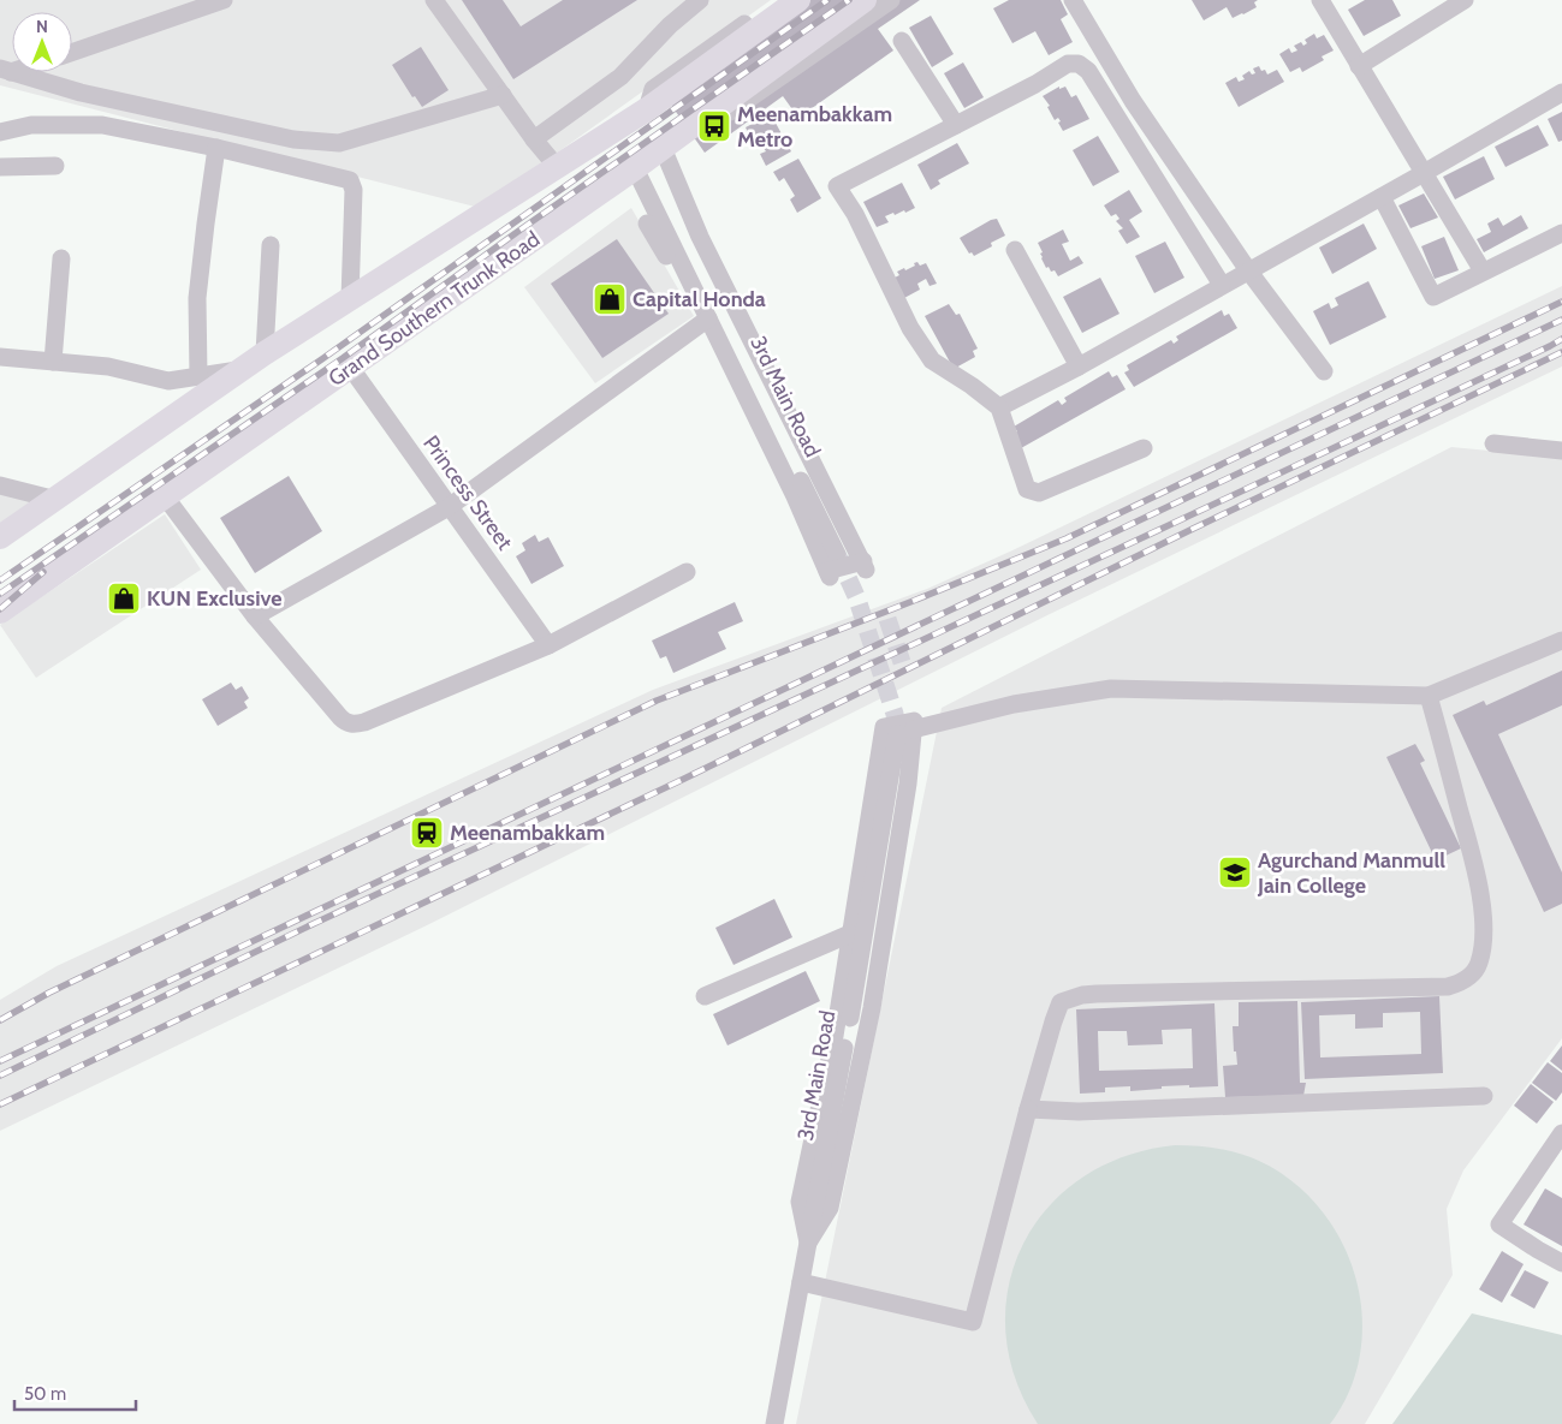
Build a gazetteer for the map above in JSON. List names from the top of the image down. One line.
{"streets":{"main road":["Grand Southern Trunk Road"],"street":["3rd Main Road","Princess Street"]},"crossings":[["Grand Southern Trunk Road","3rd Main Road"],["Grand Southern Trunk Road","Princess Street"]],"places":{"bus stop":["Meenambakkam Metro"],"shop":["Capital Honda","KUN Exclusive"],"station":["Meenambakkam"],"school or university":["Agurchand Manmull Jain College"]},"scale_bar":"50 m","north":"top"}
